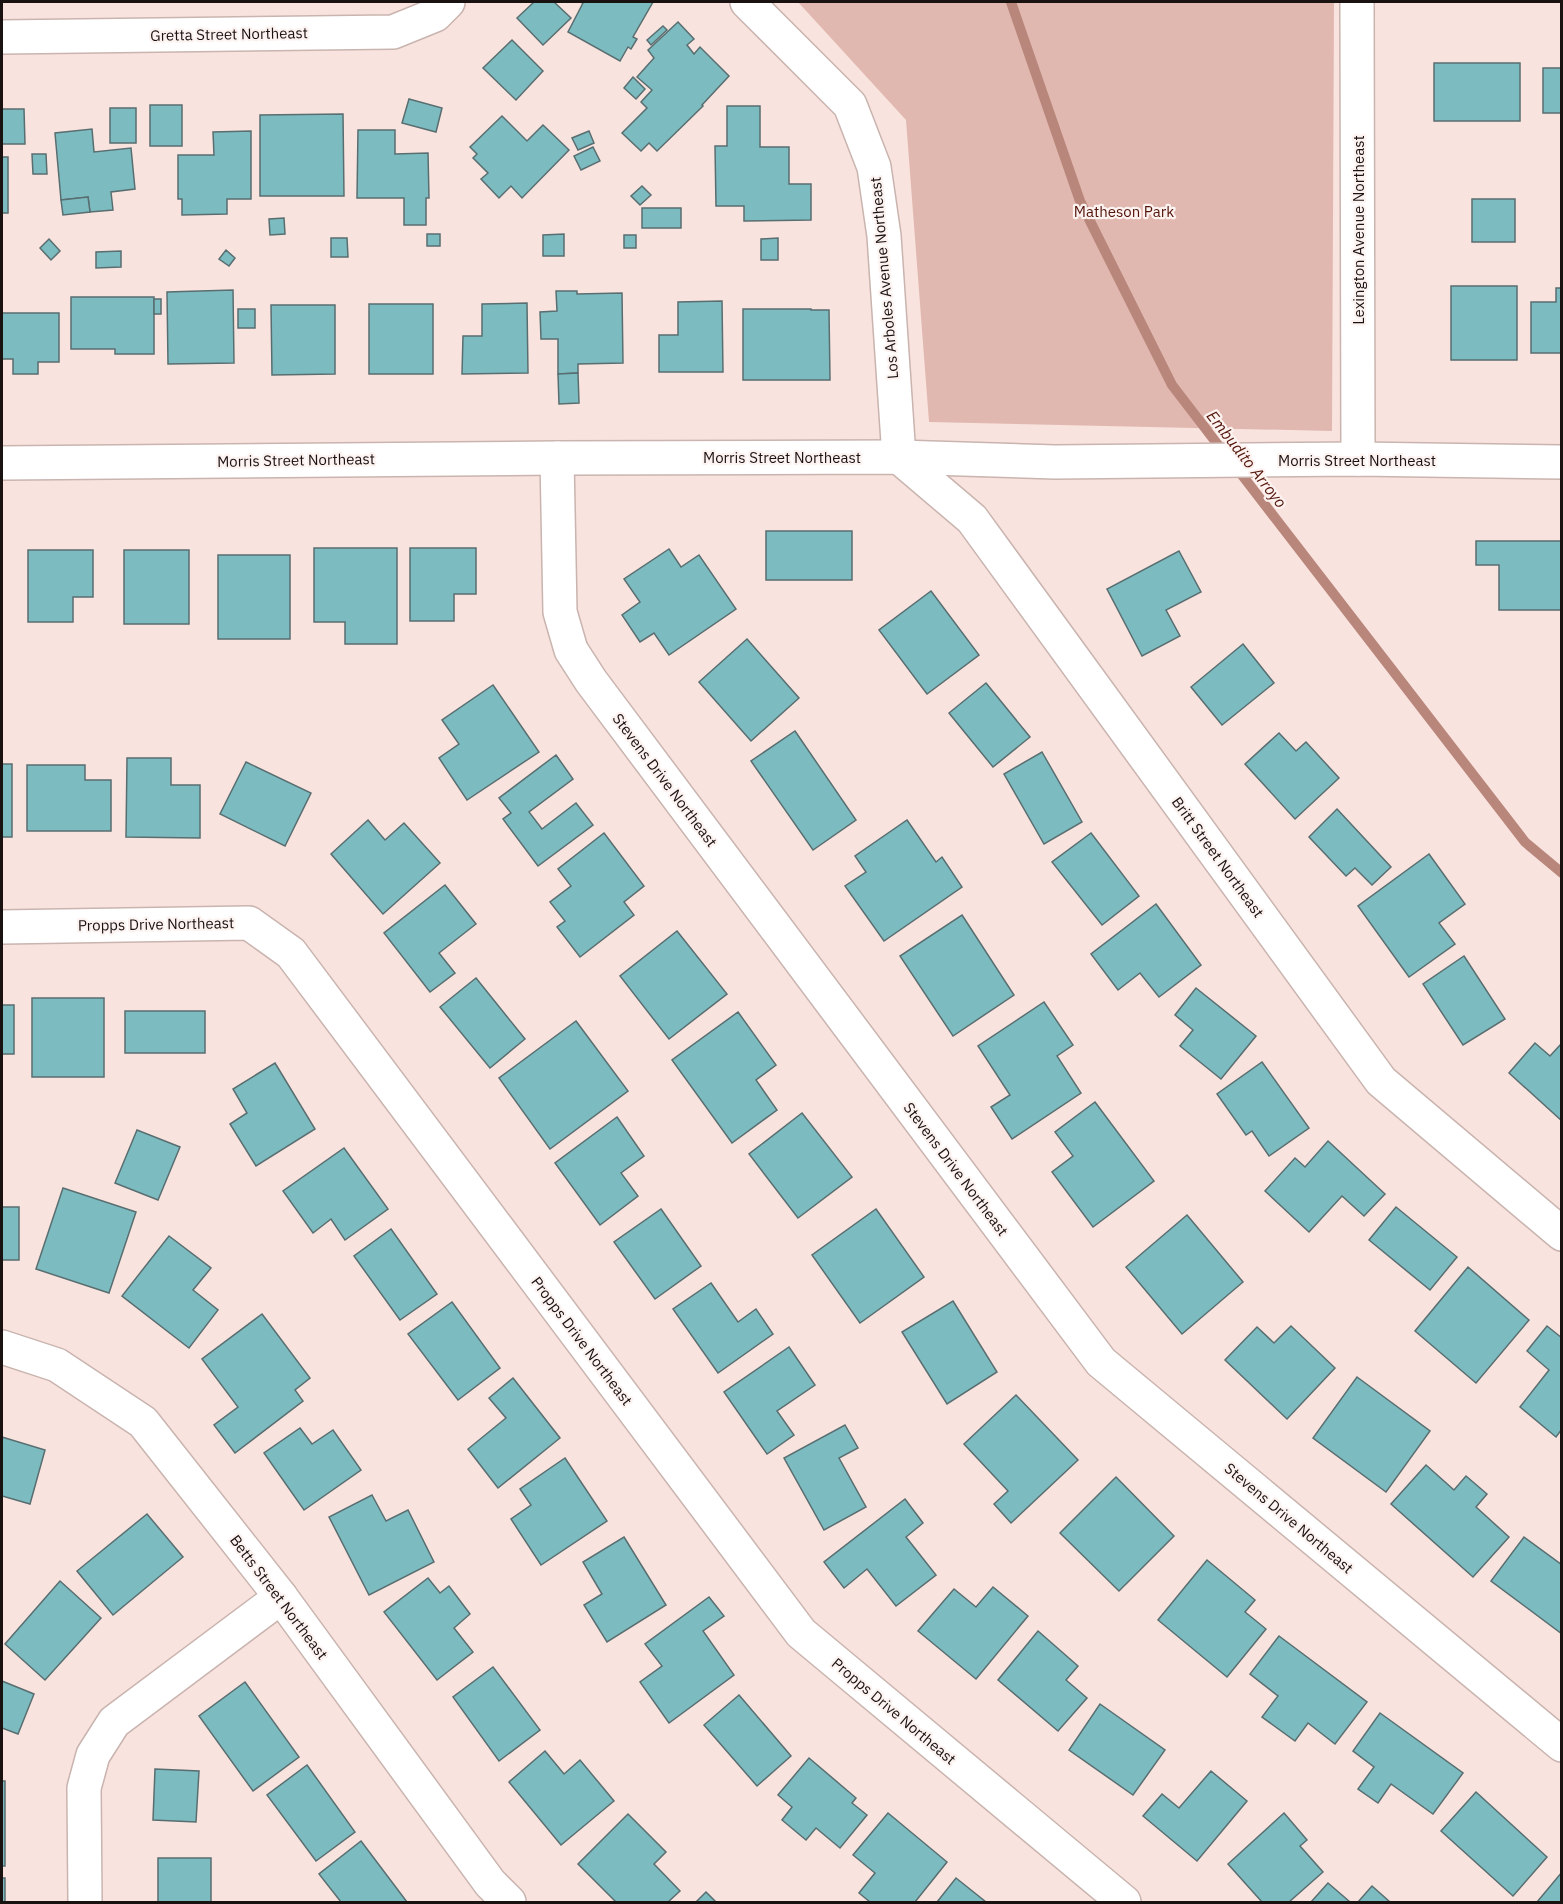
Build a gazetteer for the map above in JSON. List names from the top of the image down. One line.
{"streets":{"street":["Gretta Street Northeast","Lexington Avenue Northeast","Los Arboles Avenue Northeast","Morris Street Northeast","Stevens Drive Northeast","Britt Street Northeast","Propps Drive Northeast","Betts Street Northeast"]},"crossings":[["Lexington Avenue Northeast","Morris Street Northeast"],["Los Arboles Avenue Northeast","Morris Street Northeast"],["Los Arboles Avenue Northeast","Britt Street Northeast"],["Morris Street Northeast","Stevens Drive Northeast"],["Morris Street Northeast","Britt Street Northeast"]],"water":["Embudito Arroyo"],"parks":["Matheson Park"]}
